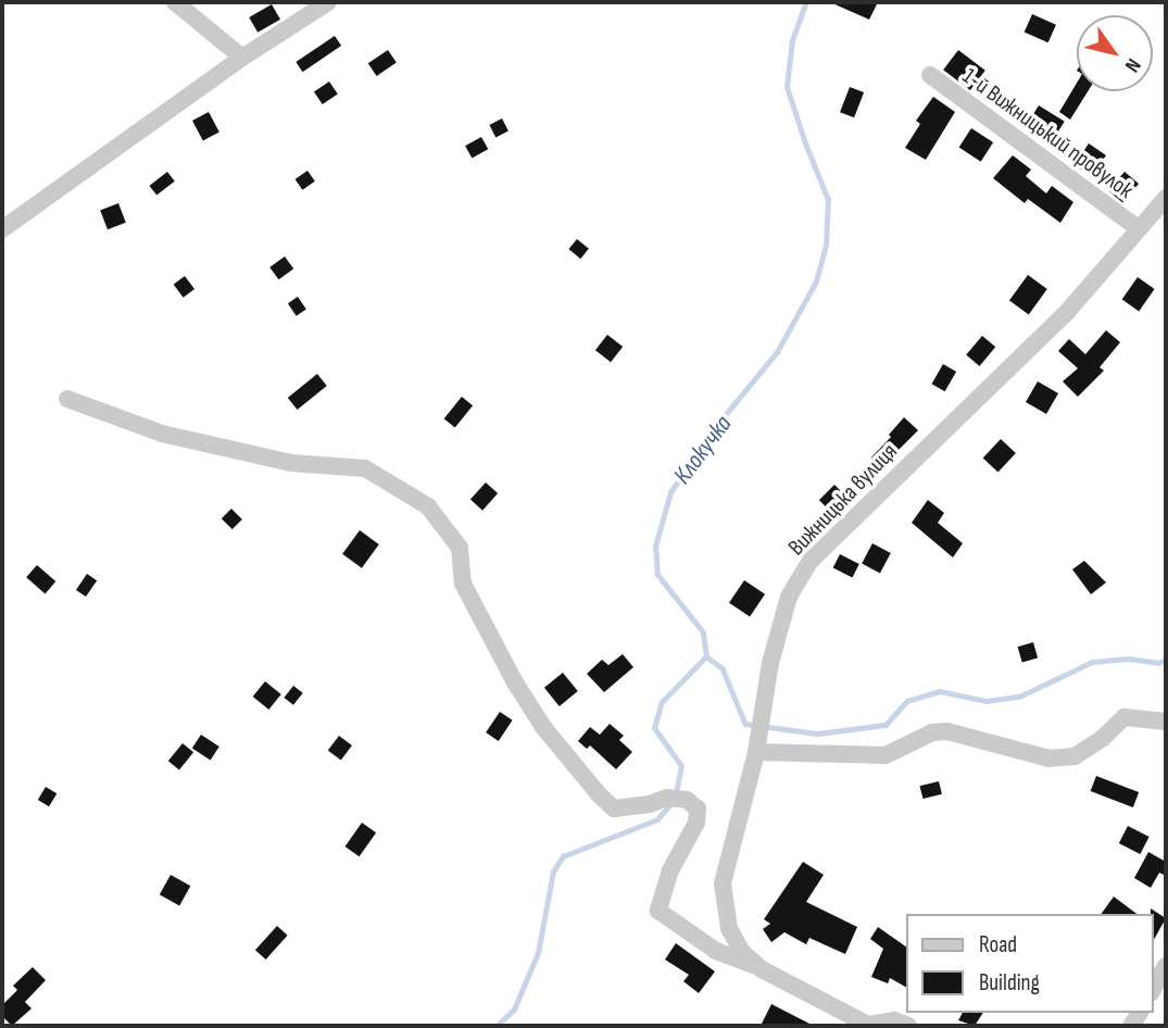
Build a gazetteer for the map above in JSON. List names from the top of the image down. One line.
{"streets":{"street":["1-й Вижницький провулок","Вижницька вулиця"]},"crossings":[["1-й Вижницький провулок","Вижницька вулиця"]],"water":["Клокучка"],"legend":["Road","Building"],"north":"bottom right"}
